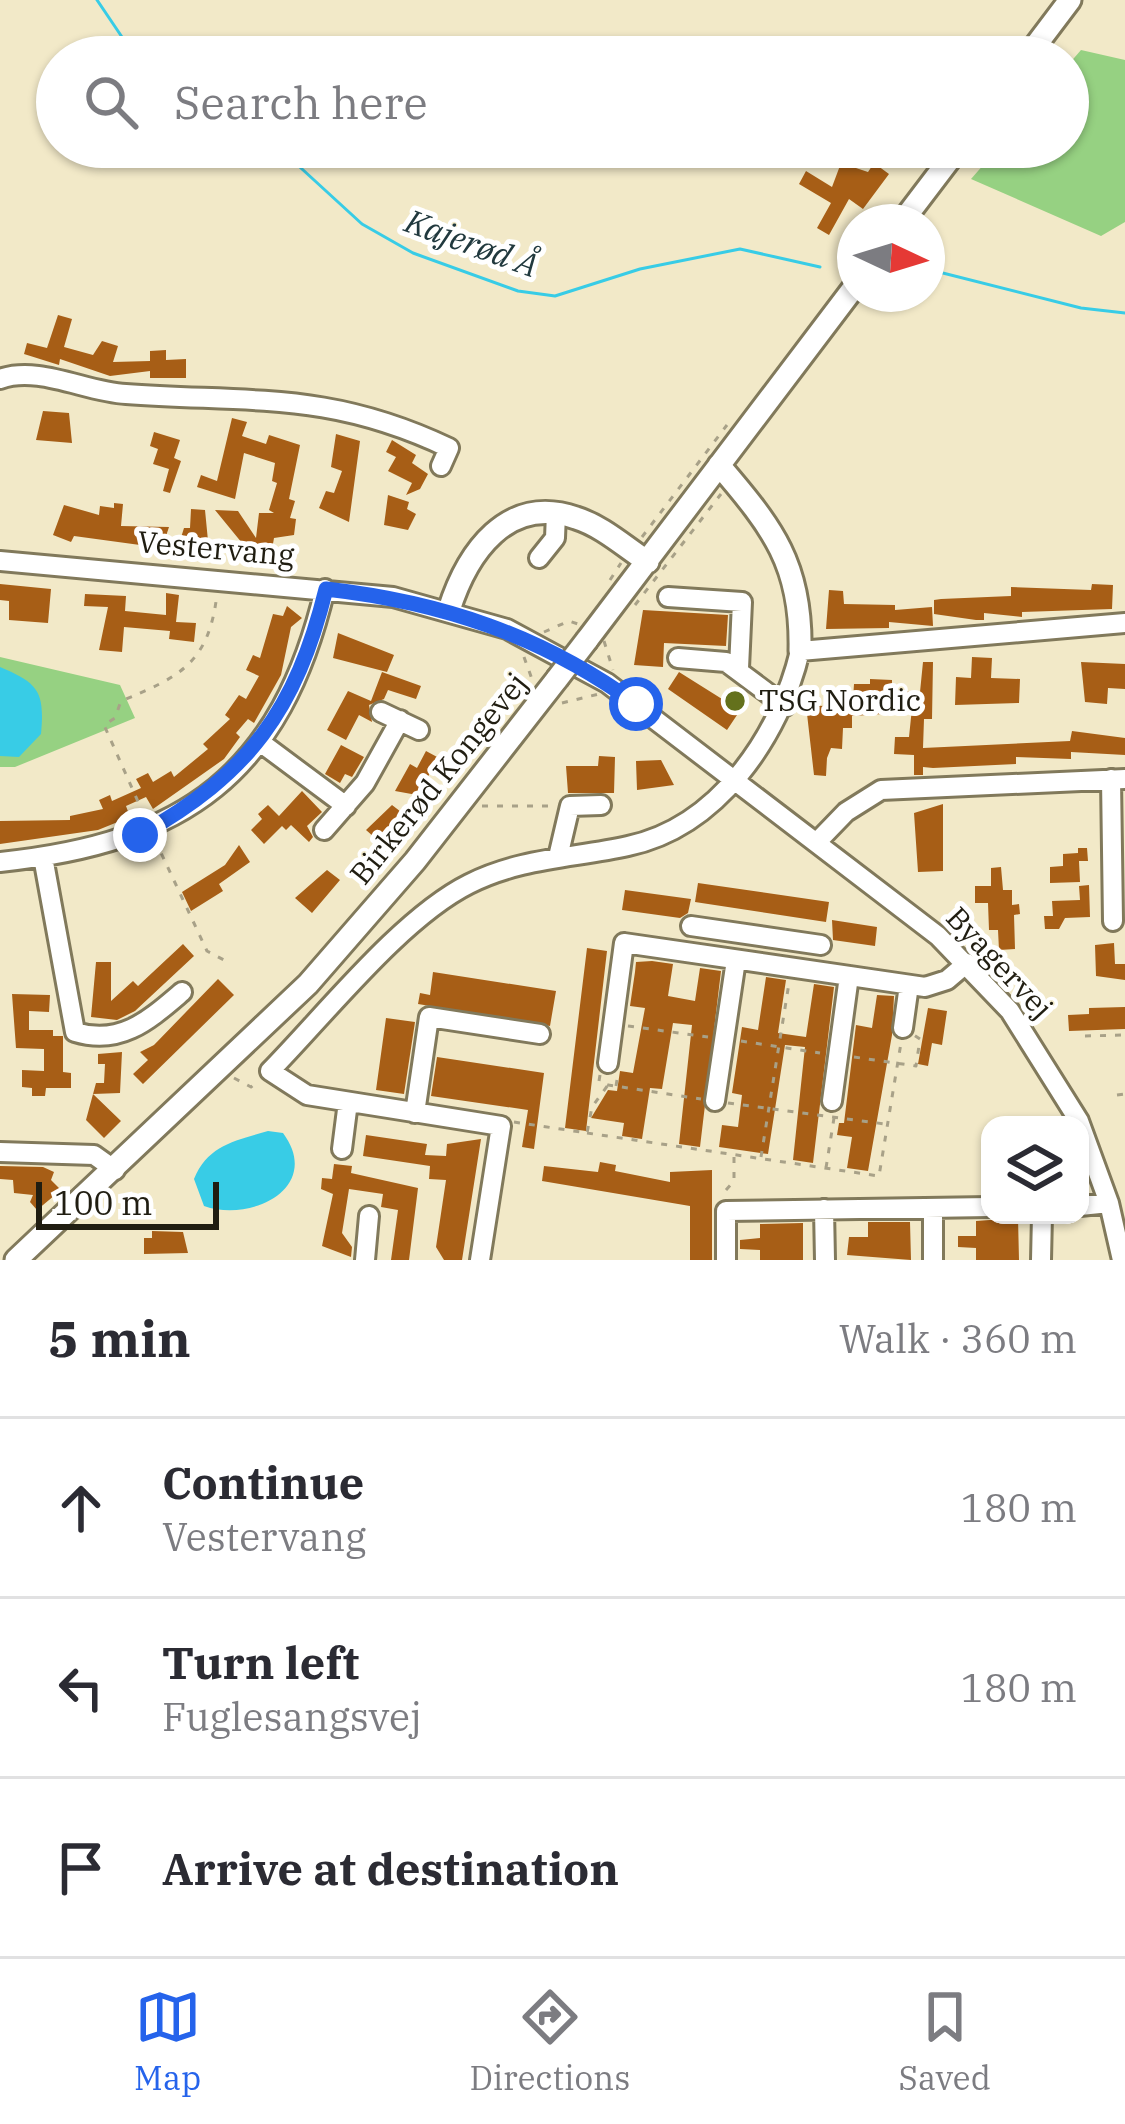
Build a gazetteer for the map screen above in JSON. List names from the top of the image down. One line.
{"streets":{"main road":["Birkerød Kongevej"],"street":["Vestervang","Byagervej"]},"crossings":[["Vestervang","Byagervej"]],"water":["Kajerød Å"],"places":["TSG Nordic"],"scale_bar":"100 m","north":"right","page":{"search":"Search here","scale":"100 m","heading":["5 min","Walk · 360 m"],"list":[["Continue","Vestervang","180 m"],["Turn left","Fuglesangsvej","180 m"],"Arrive at destination"],"nav":["Map","Directions","Saved"]}}
